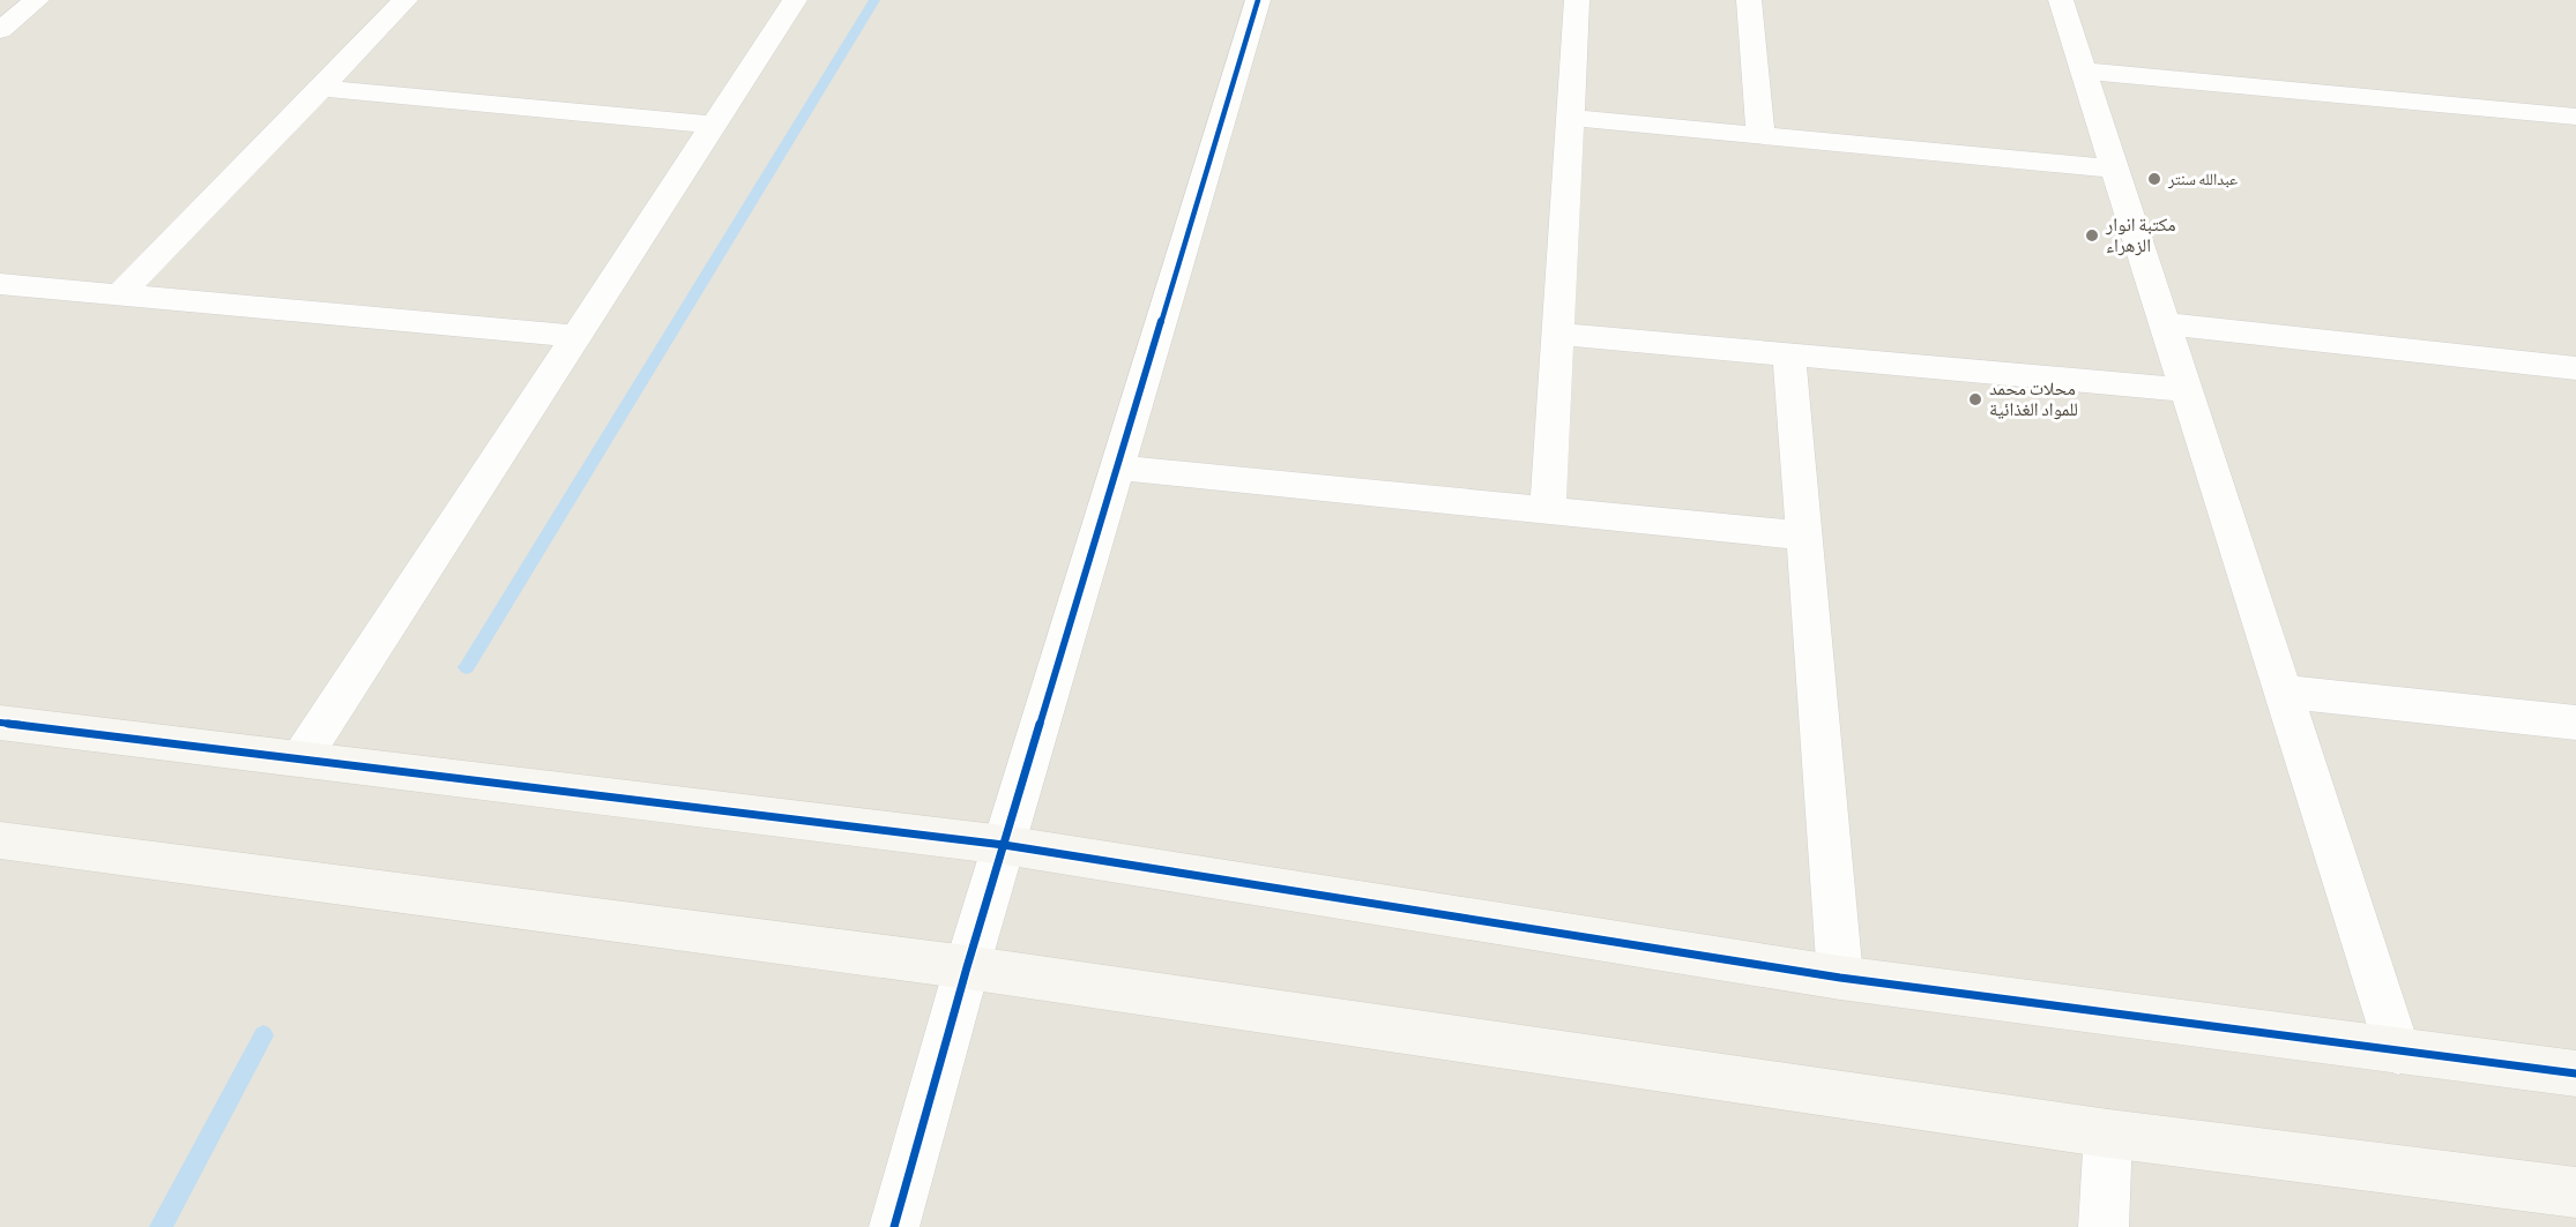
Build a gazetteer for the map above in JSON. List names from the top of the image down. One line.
{"places":["عبدالله سنتر","مكتبة انوار الزهراء","محلات محمد للمواد الغذائية"]}
